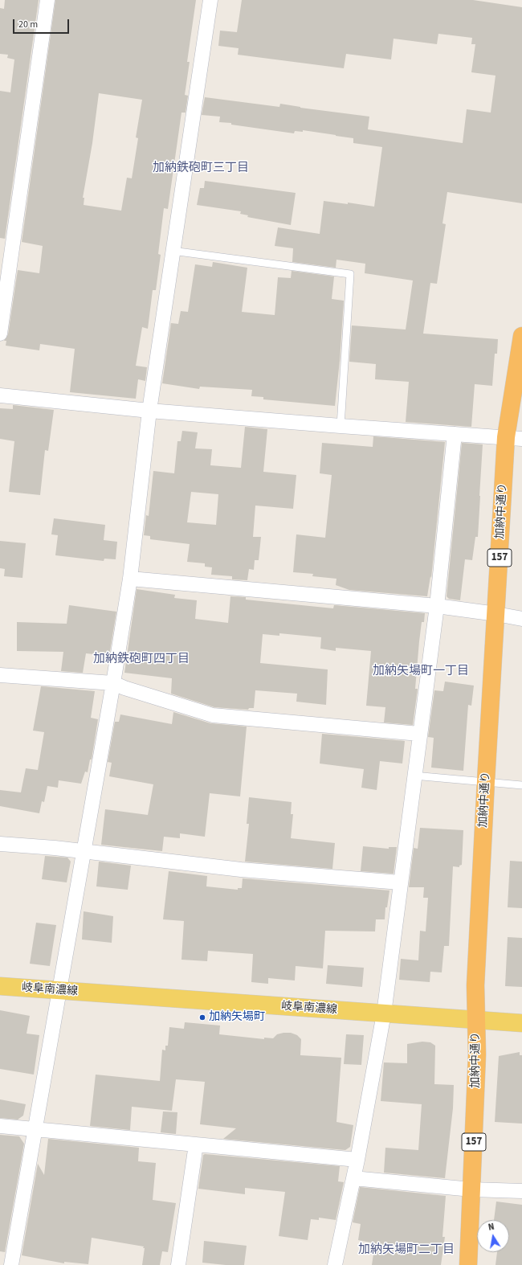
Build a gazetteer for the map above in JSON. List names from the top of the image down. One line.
{"streets":{"highway":["加納中通り","157"],"main road":["岐阜南濃線"]},"crossings":[["加納中通り","岐阜南濃線"]],"districts":["加納鉄砲町三丁目","加納鉄砲町四丁目","加納矢場町一丁目","加納矢場町二丁目"],"places":["加納矢場町"],"scale_bar":"20 m","north":"top"}
